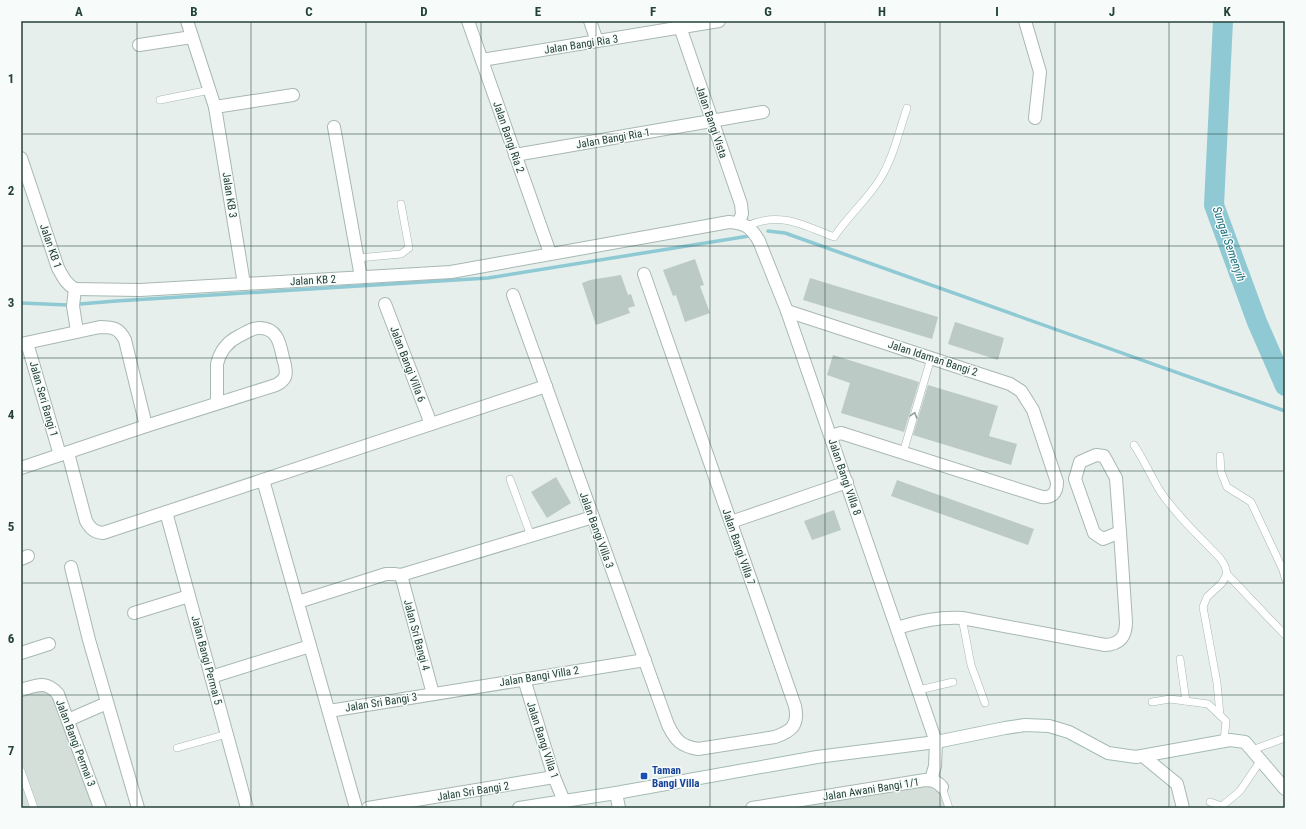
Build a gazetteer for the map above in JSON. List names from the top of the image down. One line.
{"streets":{"street":["Jalan Bangi Ria 3","Jalan Bangi Vista","Jalan Bangi Ria 2","Jalan Bangi Ria 1","Jalan KB 3","Jalan KB 1","Jalan KB 2","Jalan Idaman Bangi 2","Jalan Bangi Villa 6","Jalan Seri Bangi 1","Jalan Bangi Villa 8","Jalan Bangi Villa 3","Jalan Bangi Villa 7","Jalan Sri Bangi 4","Jalan Bangi Permai 5","Jalan Bangi Villa 2","Jalan Sri Bangi 3","Jalan Bangi Villa 1","Jalan Bangi Permai 3","Jalan Awani Bangi 1/1","Jalan Sri Bangi 2"]},"crossings":[["Jalan Bangi Ria 3","Jalan Bangi Vista"],["Jalan Bangi Ria 3","Jalan Bangi Ria 2"],["Jalan Bangi Vista","Jalan Bangi Ria 1"],["Jalan Bangi Vista","Jalan KB 2"],["Jalan Bangi Vista","Jalan Bangi Villa 8"],["Jalan Bangi Ria 2","Jalan Bangi Ria 1"],["Jalan Bangi Ria 2","Jalan KB 2"],["Jalan KB 3","Jalan KB 2"],["Jalan KB 1","Jalan KB 2"],["Jalan KB 2","Jalan Bangi Villa 8"],["Jalan Idaman Bangi 2","Jalan Bangi Villa 8"],["Jalan Seri Bangi 1","Jalan Bangi Permai 5"],["Jalan Bangi Villa 3","Jalan Bangi Villa 7"],["Jalan Bangi Villa 3","Jalan Bangi Villa 2"],["Jalan Sri Bangi 4","Jalan Bangi Villa 2"],["Jalan Sri Bangi 4","Jalan Sri Bangi 3"],["Jalan Bangi Villa 2","Jalan Sri Bangi 3"],["Jalan Bangi Villa 2","Jalan Bangi Villa 1"],["Jalan Bangi Villa 1","Jalan Sri Bangi 2"]],"water":["Sungai Semenyih"],"places":{"transit":["Taman Bangi Villa"]},"grid":{"columns":["A","B","C","D","E","F","G","H","I","J","K"],"rows":["1","2","3","4","5","6","7"]}}
